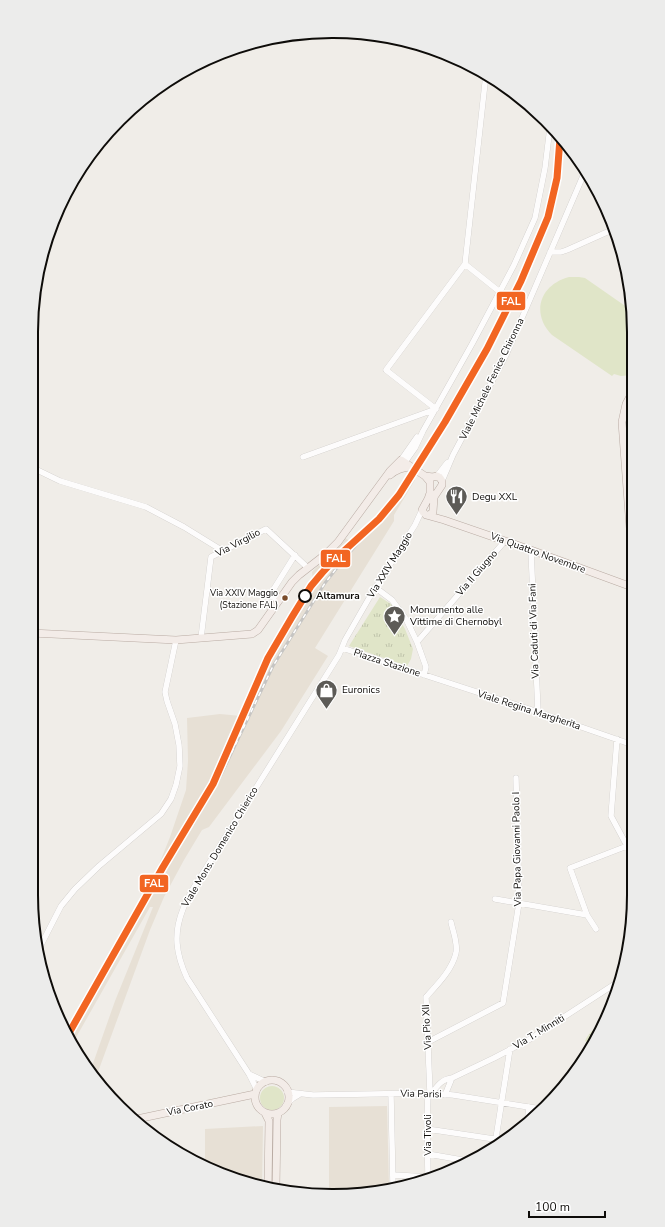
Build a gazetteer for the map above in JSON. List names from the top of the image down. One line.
{"streets":{"main road":["Via Quattro Novembre","Via Corato"],"street":["Viale Michele Fenice Chironna","Via Virgilio","Via XXIV Maggio","Via II Giugno","Via Caduti di Via Fani","Piazza Stazione","Viale Regina Margherita","Viale Mons. Domenico Chierico","Via Papa Giovanni Paolo I","Via Pio XII","Via T. Minniti","Via Parisi","Via Tivoli"]},"crossings":[["Via Quattro Novembre","Via XXIV Maggio"],["Via Quattro Novembre","Via II Giugno"],["Via Quattro Novembre","Via Caduti di Via Fani"],["Via XXIV Maggio","Piazza Stazione"],["Via XXIV Maggio","Viale Mons. Domenico Chierico"],["Via II Giugno","Piazza Stazione"],["Via Caduti di Via Fani","Viale Regina Margherita"],["Piazza Stazione","Viale Regina Margherita"],["Piazza Stazione","Viale Mons. Domenico Chierico"],["Viale Mons. Domenico Chierico","Via Parisi"],["Viale Mons. Domenico Chierico","Via Corato"],["Via Papa Giovanni Paolo I","Via Pio XII"],["Via Pio XII","Via T. Minniti"],["Via Pio XII","Via Parisi"],["Via Pio XII","Via Tivoli"],["Via T. Minniti","Via Parisi"],["Via T. Minniti","Via Tivoli"],["Via Parisi","Via Corato"],["Via Parisi","Via Tivoli"]],"places":{"restaurant":["Degu XXL"],"other":["Altamura","Via XXIV Maggio (Stazione FAL)"],"place":["Monumento alle Vittime di Chernobyl"],"shop":["Euronics"]},"lines":["transit line FAL"],"scale_bar":"100 m"}
